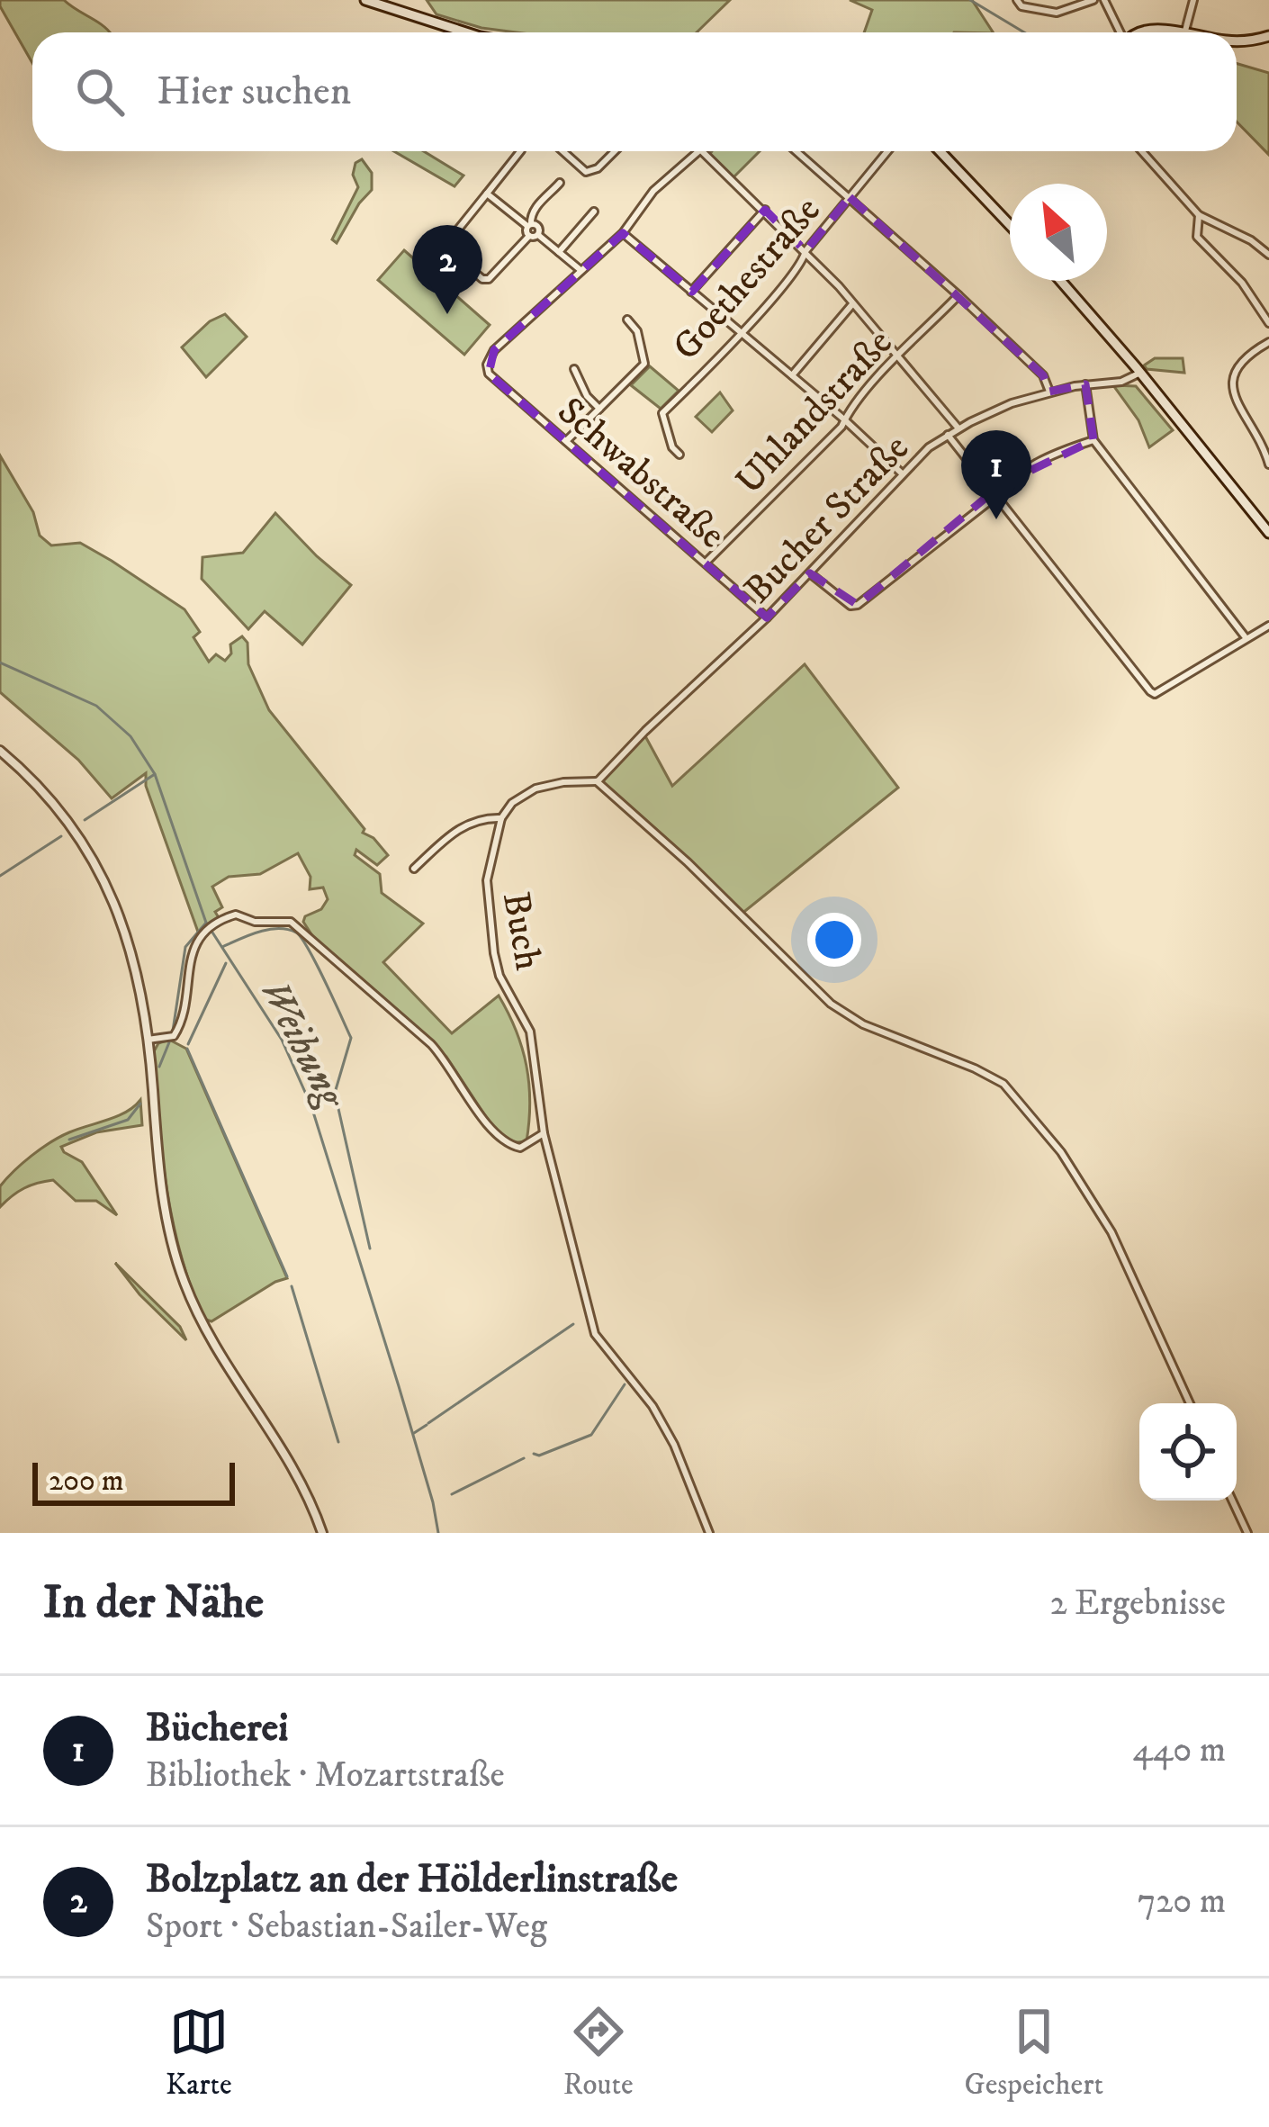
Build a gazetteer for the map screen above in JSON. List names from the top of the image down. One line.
{"streets":{"street":["Goethestraße","Uhlandstraße","Schwabstraße","Bucher Straße","Buch"]},"crossings":[["Uhlandstraße","Schwabstraße"],["Schwabstraße","Bucher Straße"]],"water":["Weihung"],"scale_bar":"200 m","north":"top left","page":{"search":"Hier suchen","pins":["2","1"],"scale":"200 m","heading":["In der Nähe","2 Ergebnisse"],"list":[{"mark":"1","name":"Bücherei","note":"Bibliothek · Mozartstraße","value":"440 m"},{"mark":"2","name":"Bolzplatz an der Hölderlinstraße","note":"Sport · Sebastian-Sailer-Weg","value":"720 m"}],"nav":["Karte","Route","Gespeichert"]}}
